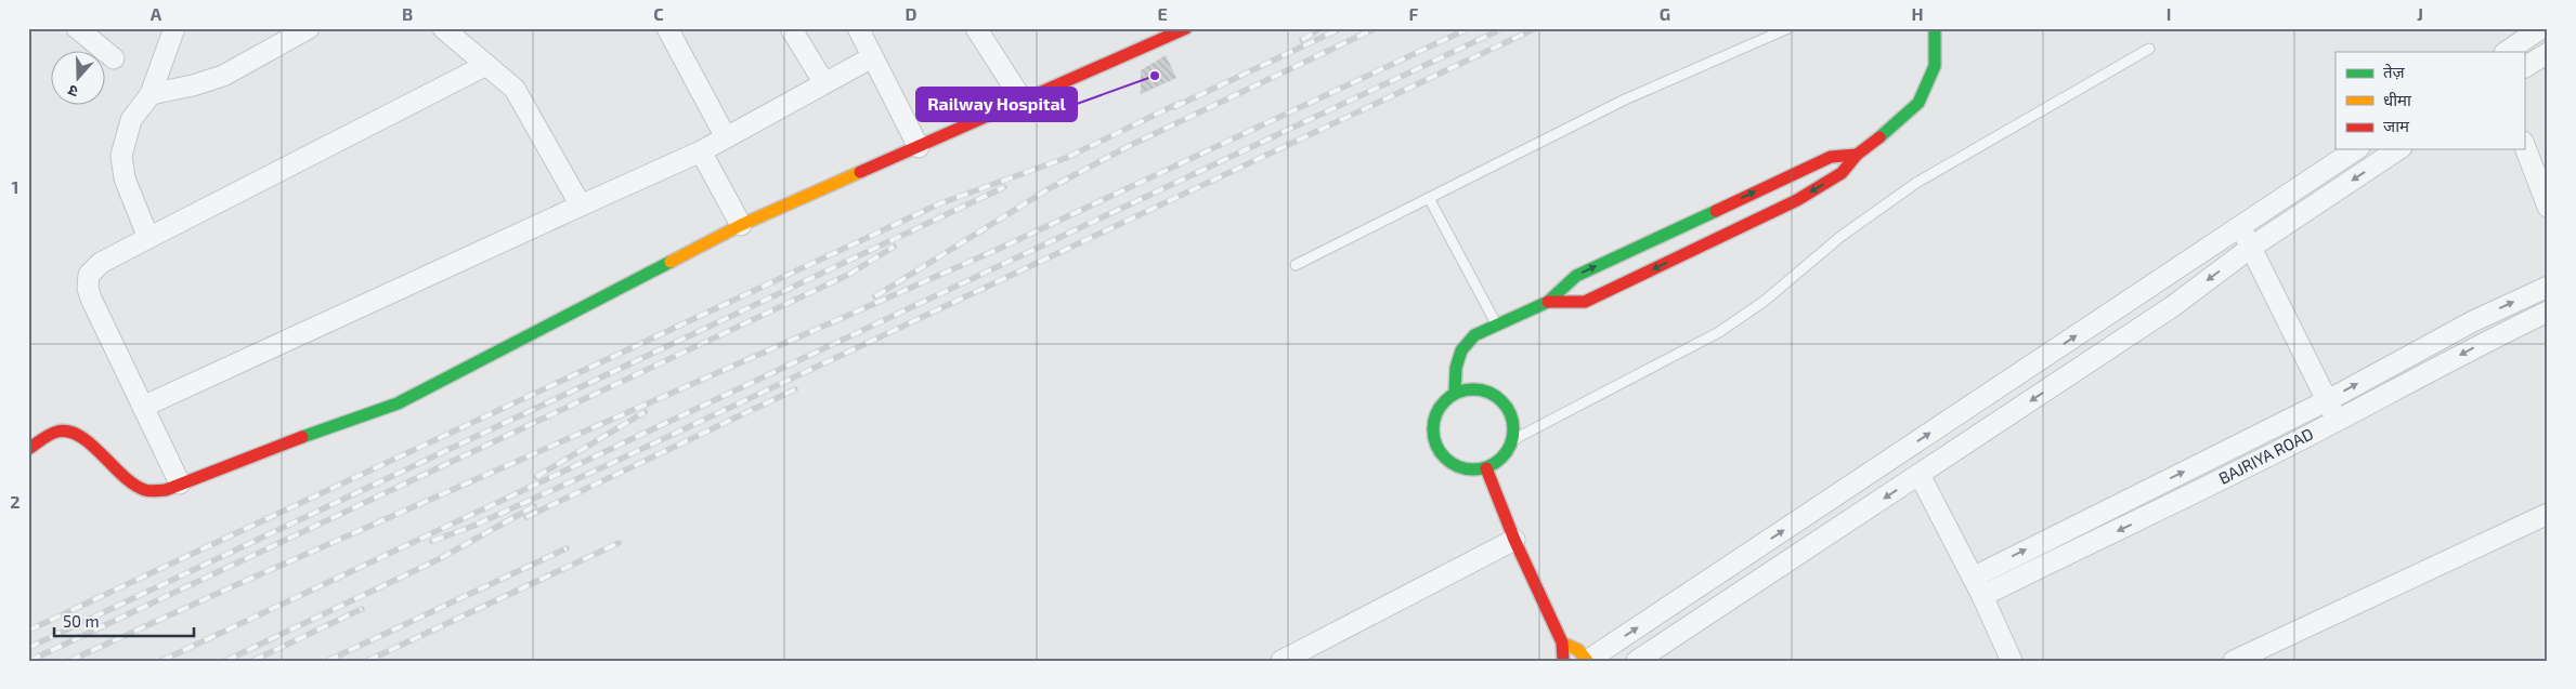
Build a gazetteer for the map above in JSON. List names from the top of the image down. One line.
{"streets":{"street":["BAJRIYA ROAD"]},"places":["Railway Hospital"],"legend":["तेज़","धीमा","जाम"],"scale_bar":"50 m","north":"bottom","grid":{"columns":["A","B","C","D","E","F","G","H","I","J"],"rows":["1","2"]}}
